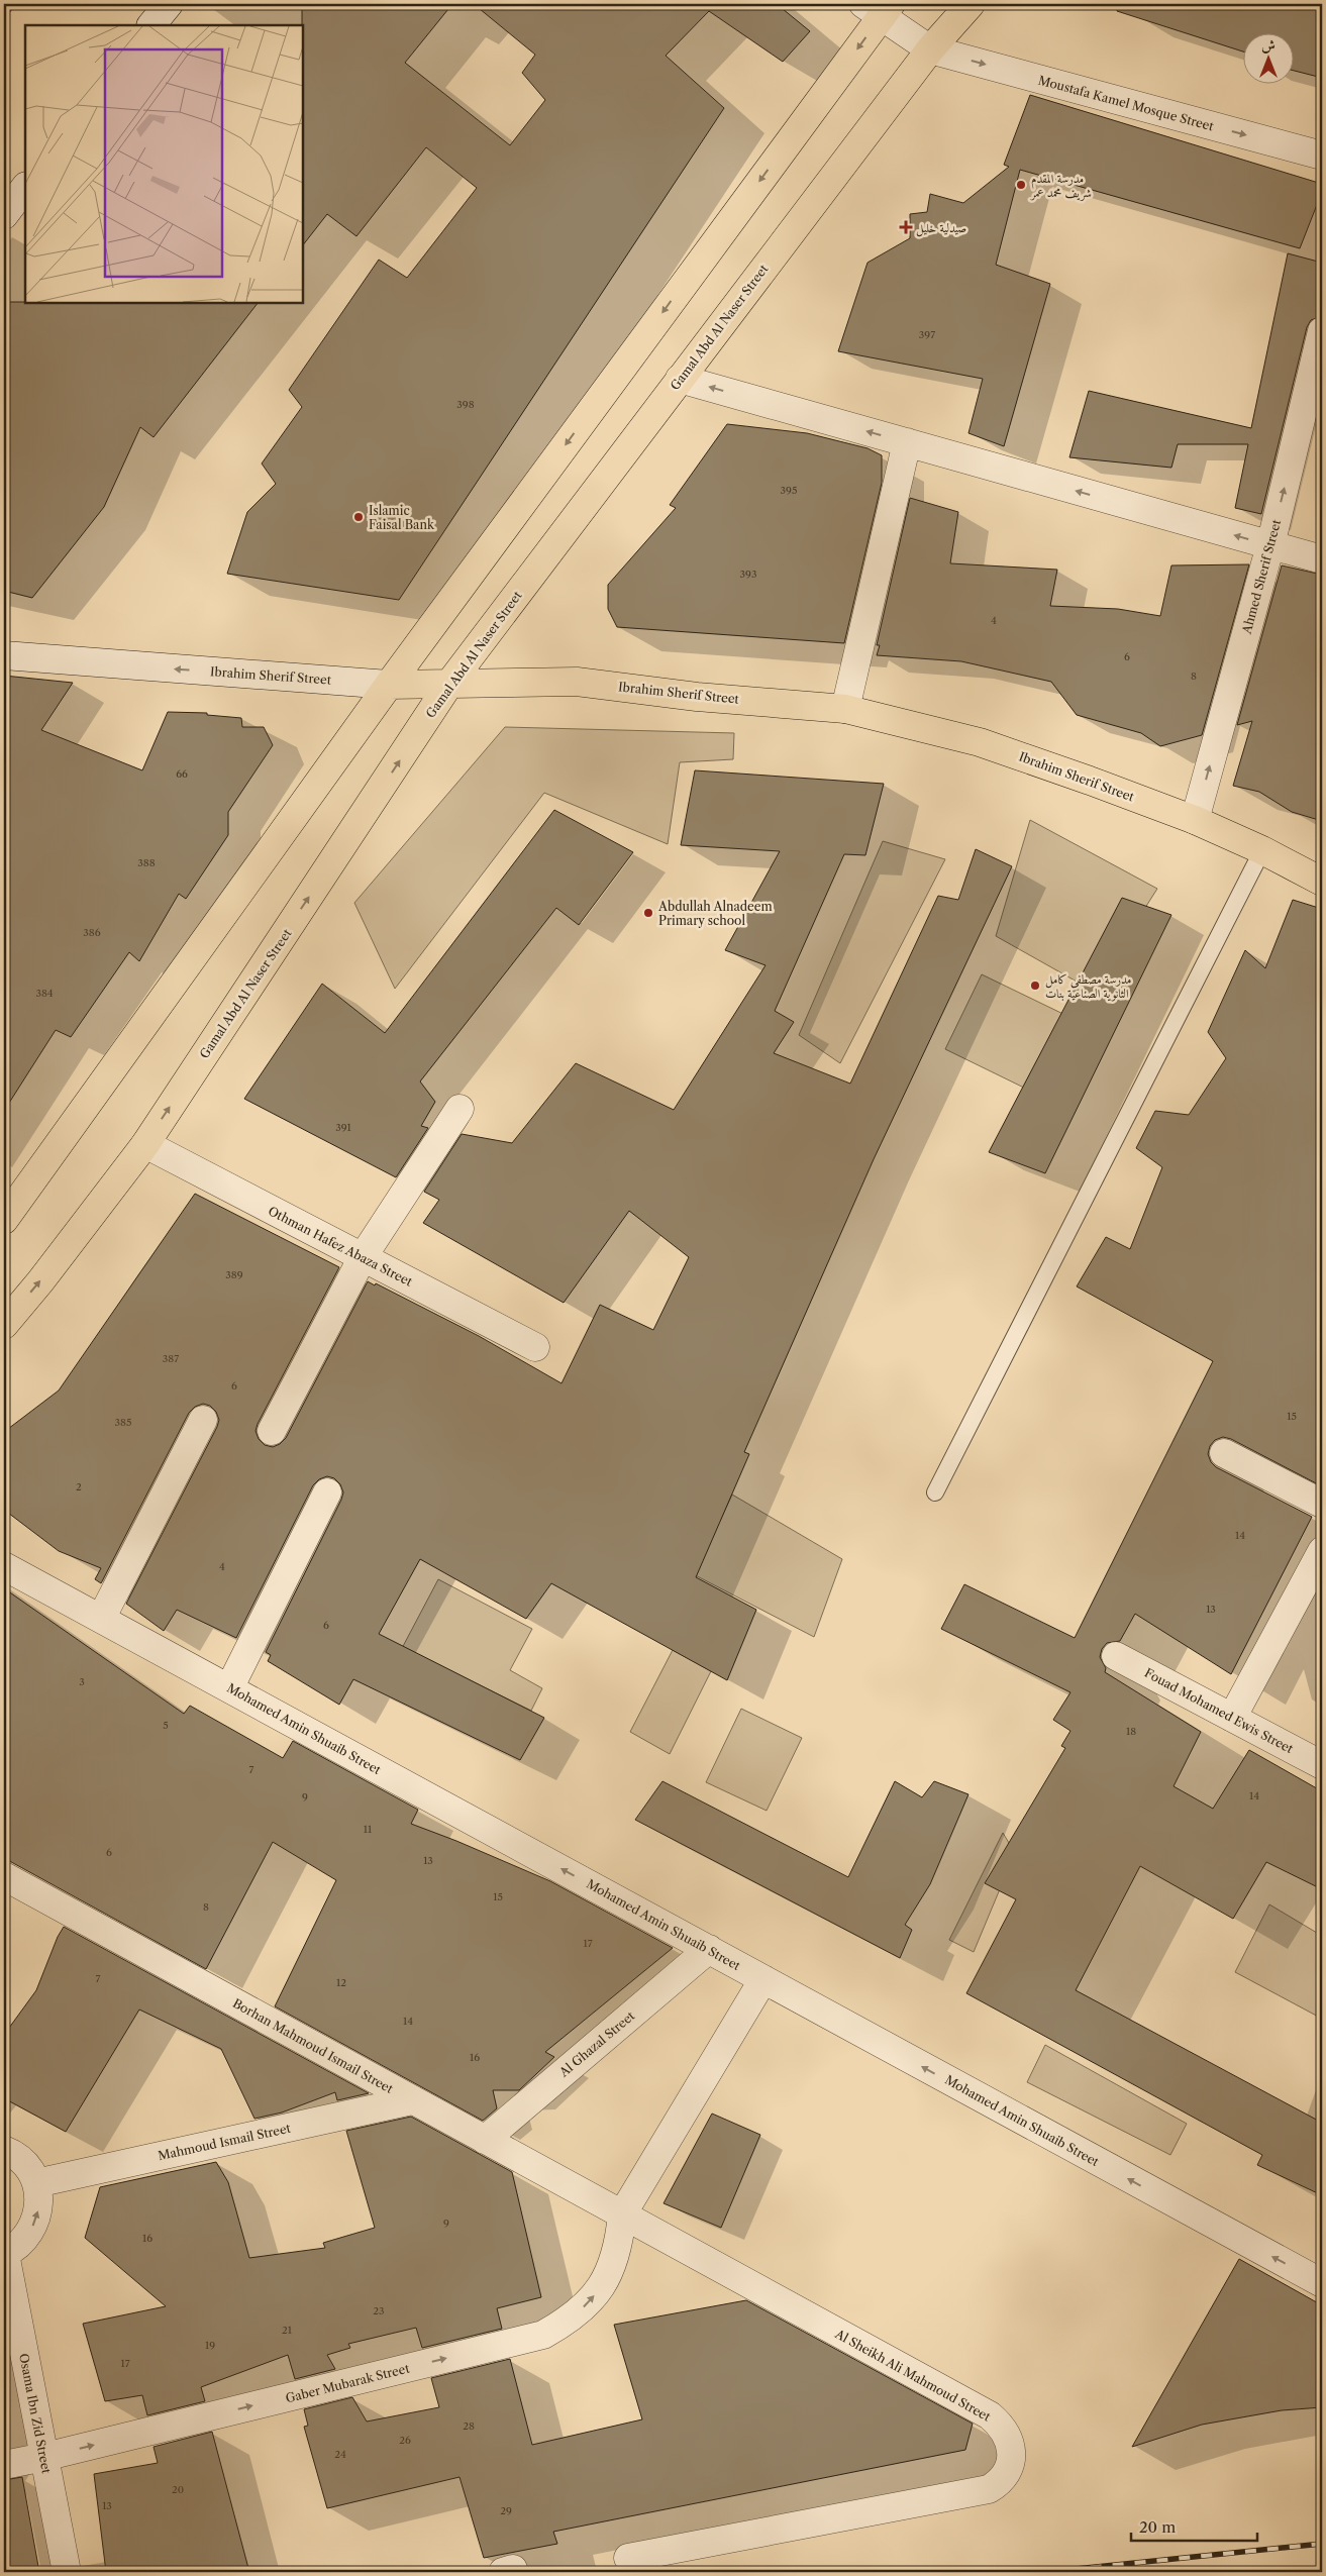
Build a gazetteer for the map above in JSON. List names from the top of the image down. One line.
{"streets":{"main road":["Gamal Abd Al Naser Street","Ibrahim Sherif Street"],"street":["Moustafa Kamel Mosque Street","Ahmed Sherif Street","Othman Hafez Abaza Street","Fouad Mohamed Ewis Street","Mohamed Amin Shuaib Street","Al Ghazal Street","Borhan Mahmoud Ismail Street","Mahmoud Ismail Street","Al Sheikh Ali Mahmoud Street","Gaber Mubarak Street","Osama Ibn Zid Street"]},"crossings":[["Moustafa Kamel Mosque Street","Gamal Abd Al Naser Street"],["Gamal Abd Al Naser Street","Ibrahim Sherif Street"],["Gamal Abd Al Naser Street","Othman Hafez Abaza Street"],["Ahmed Sherif Street","Ibrahim Sherif Street"],["Mohamed Amin Shuaib Street","Al Ghazal Street"],["Al Ghazal Street","Borhan Mahmoud Ismail Street"],["Borhan Mahmoud Ismail Street","Mahmoud Ismail Street"],["Borhan Mahmoud Ismail Street","Al Sheikh Ali Mahmoud Street"],["Borhan Mahmoud Ismail Street","Gaber Mubarak Street"],["Al Sheikh Ali Mahmoud Street","Gaber Mubarak Street"],["Gaber Mubarak Street","Osama Ibn Zid Street"]],"one_way":["Moustafa Kamel Mosque Street","Ahmed Sherif Street","Mohamed Amin Shuaib Street","Gaber Mubarak Street"],"places":{"other":["مدرسة المقدم شريف محمد عمر","Islamic Faisal Bank","Abdullah Alnadeem Primary school","مدرسة مصطفى كامل الثانوية الصناعية بنات"],"health":["صيدلية خليل"]},"house_numbers":["397","398","395","393","4","6","8","66","388","386","384","391","389","387","6","15","385","2","14","4","13","6","3","5","18","7","14","9","11","6","13","15","8","17","7","12","14","16","9","16","23","21","19","17","28","26","24","20","13","29"],"scale_bar":"20 m","north":"top"}
